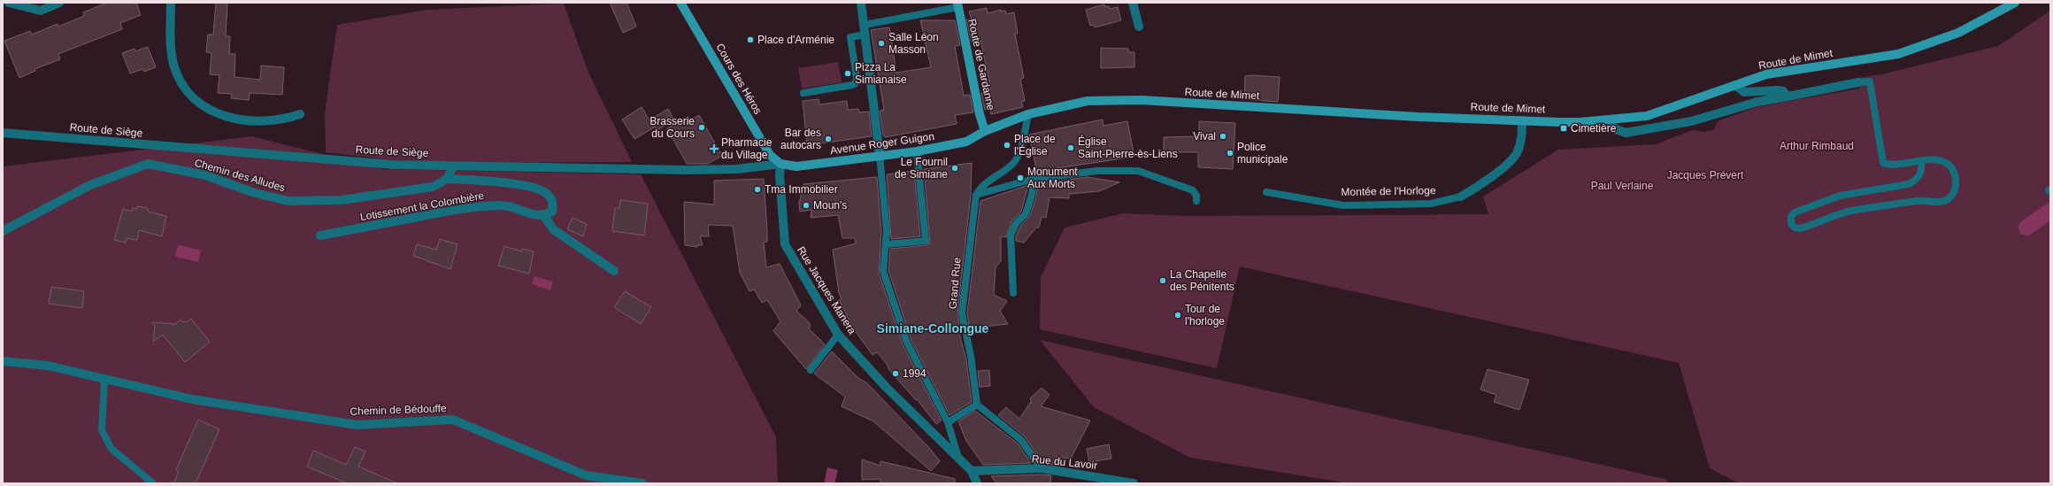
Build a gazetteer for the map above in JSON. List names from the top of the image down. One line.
{"streets":{"main road":["Route de Mimet","Route de Gardanne","Cours des Héros","Avenue Roger Guigon"],"street":["Route de Siège","Chemin des Alludes","Montée de l'Horloge","Lotissement la Colombière","Rue Jacques Manera","Chemin de Bédouffe","Rue du Lavoir"],"lane":["Grand Rue"]},"crossings":[["Route de Mimet","Route de Gardanne"],["Route de Mimet","Avenue Roger Guigon"],["Route de Mimet","Montée de l'Horloge"],["Route de Gardanne","Avenue Roger Guigon"],["Cours des Héros","Route de Siège"],["Cours des Héros","Avenue Roger Guigon"],["Cours des Héros","Rue Jacques Manera"],["Route de Siège","Avenue Roger Guigon"],["Route de Siège","Rue Jacques Manera"],["Avenue Roger Guigon","Rue Jacques Manera"],["Chemin des Alludes","Lotissement la Colombière"],["Rue Jacques Manera","Rue du Lavoir"]],"districts":["Simiane-Collongue"],"parks":["Arthur Rimbaud","Jacques Prévert","Paul Verlaine"],"places":{"other":["Place d'Arménie","Salle Léon Masson","Pizza La Simianaise","Brasserie du Cours","Vival","Bar des autocars","Place de l'Église","Église Saint-Pierre-ès-Liens","Police municipale","Le Fournil de Simiane","Monument Aux Morts","Tma Immobilier","Moun's","La Chapelle des Pénitents","Tour de l'horloge","1994"],"transit":["Cimetière"],"health":["Pharmacie du Village"]}}
